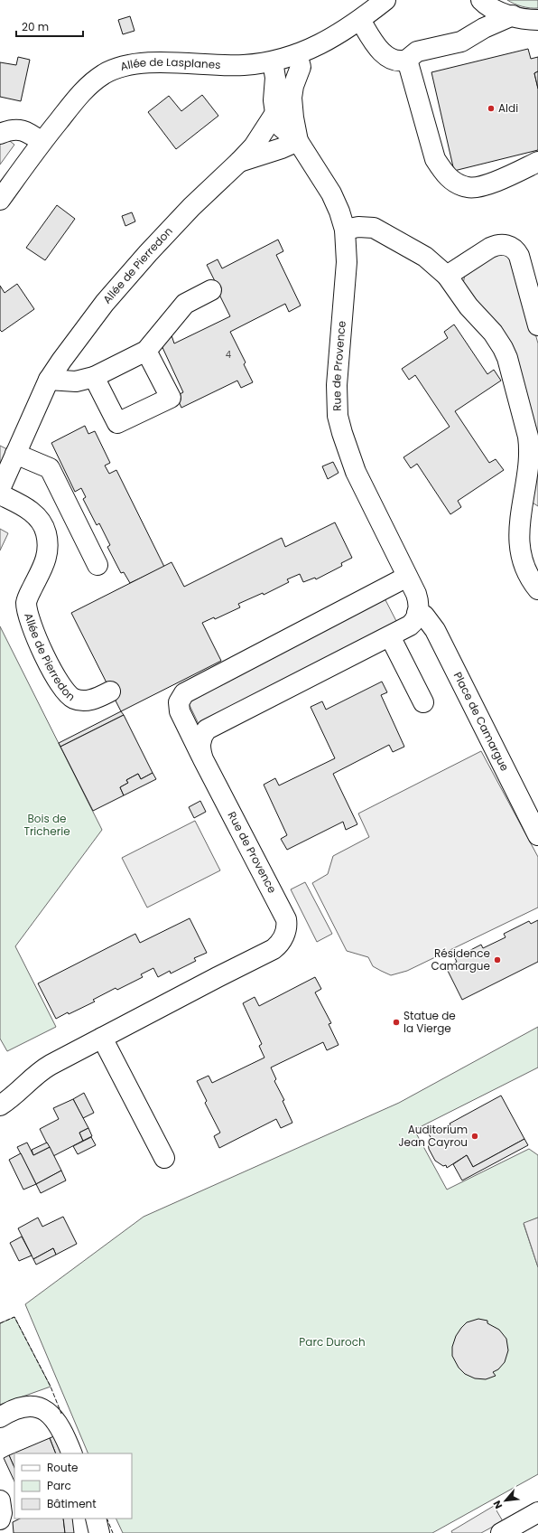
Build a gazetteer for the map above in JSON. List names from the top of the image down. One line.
{"streets":{"street":["Allée de Lasplanes","Allée de Pierredon","Rue de Provence","Place de Camargue"]},"crossings":[["Allée de Lasplanes","Rue de Provence"],["Allée de Pierredon","Rue de Provence"],["Rue de Provence","Place de Camargue"]],"parks":["Bois de Tricherie","Parc Duroch"],"places":["Aldi","Résidence Camargue","Statue de la Vierge","Auditorium Jean Cayrou"],"house_numbers":["4"],"legend":["Route","Parc","Bâtiment"],"scale_bar":"20 m","north":"bottom left"}
